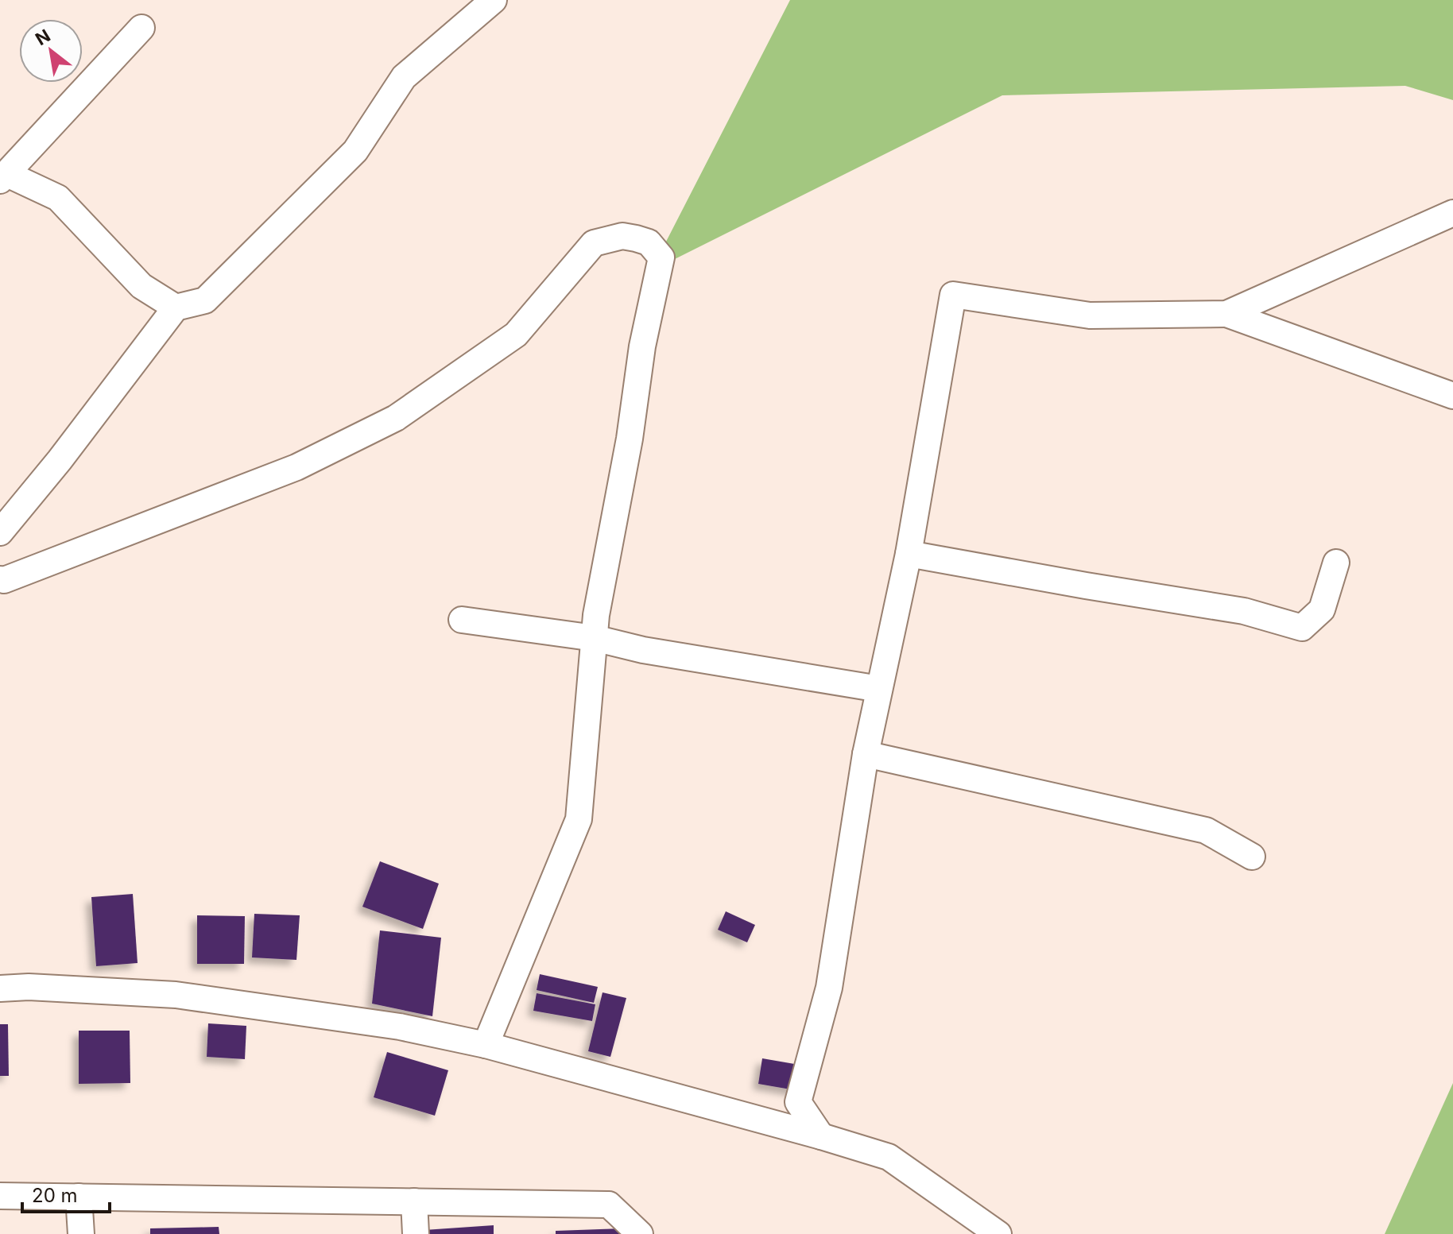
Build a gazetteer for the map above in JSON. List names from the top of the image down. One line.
{"scale_bar":"20 m","north":"top left"}
